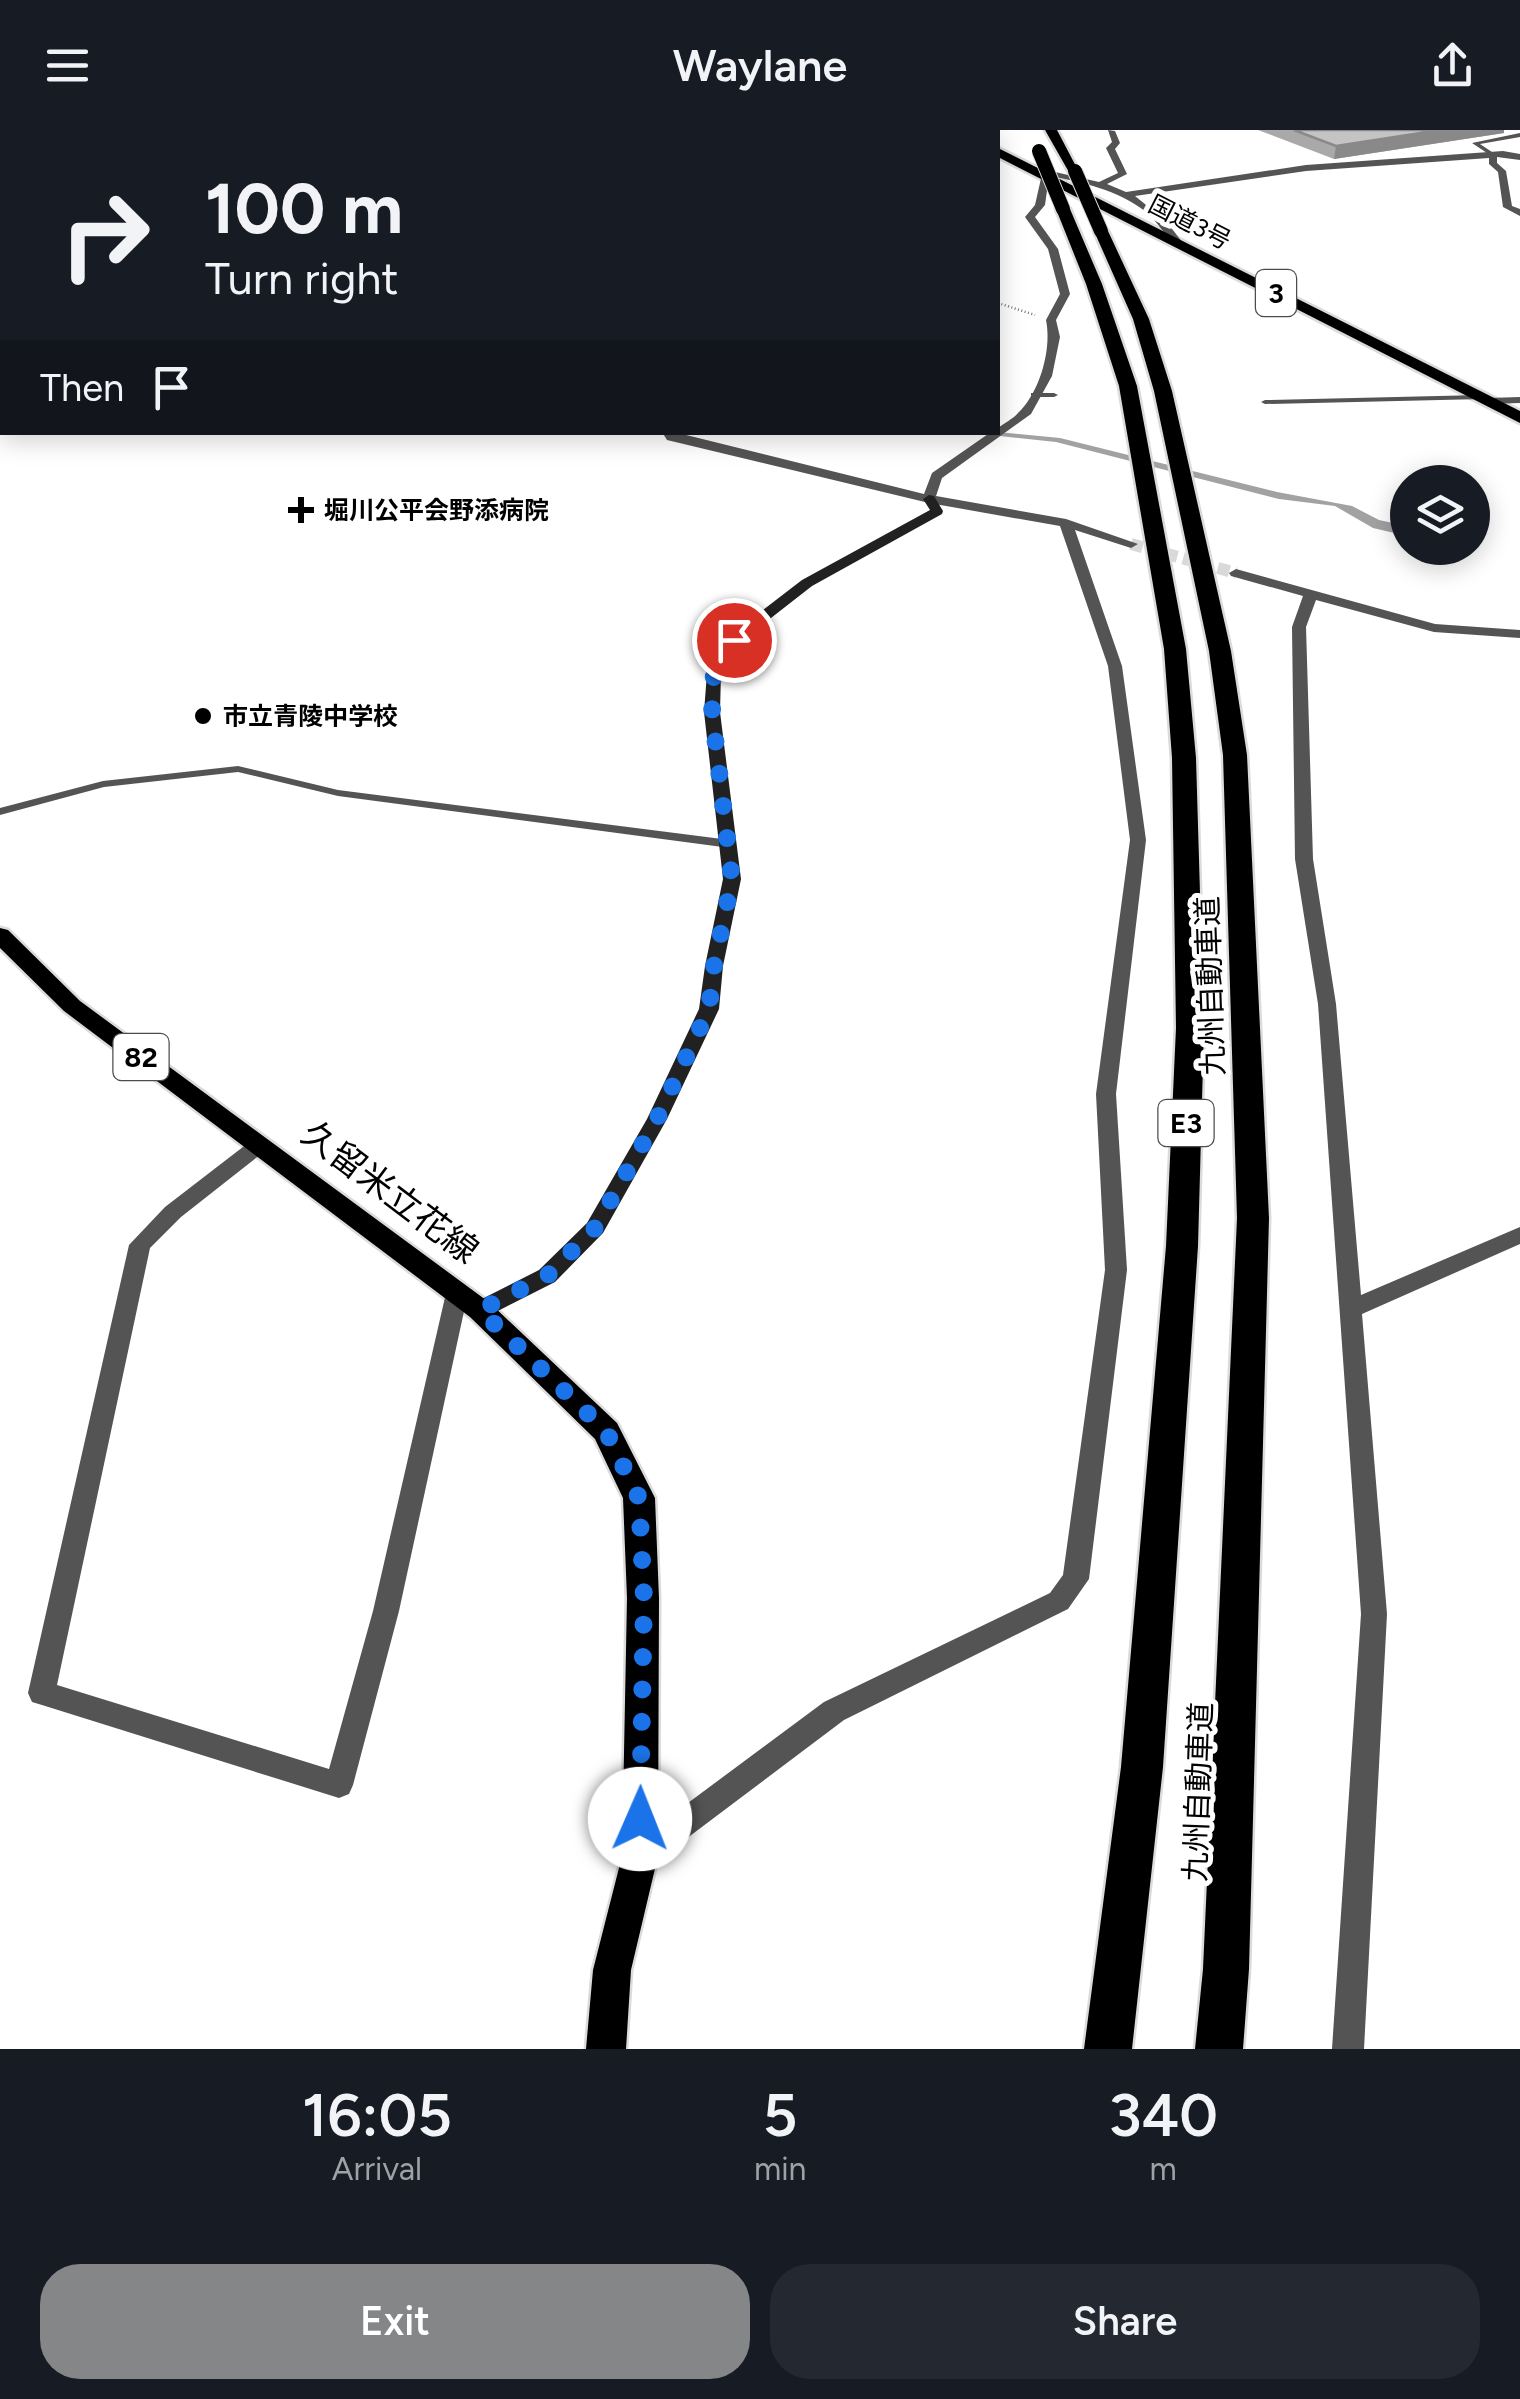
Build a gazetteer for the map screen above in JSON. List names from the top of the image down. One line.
{"streets":{"highway":["国道3号","3","九州自動車道","E3"],"main road":["82","久留米立花線"]},"places":{"health":["堀川公平会野添病院"],"other":["市立青陵中学校"]},"page":{"header":"Waylane","turn":["100 m","Turn right"],"then":"Then","eta":["16:05","Arrival","5","min","340","m"],"buttons":["Exit","Share"]}}
